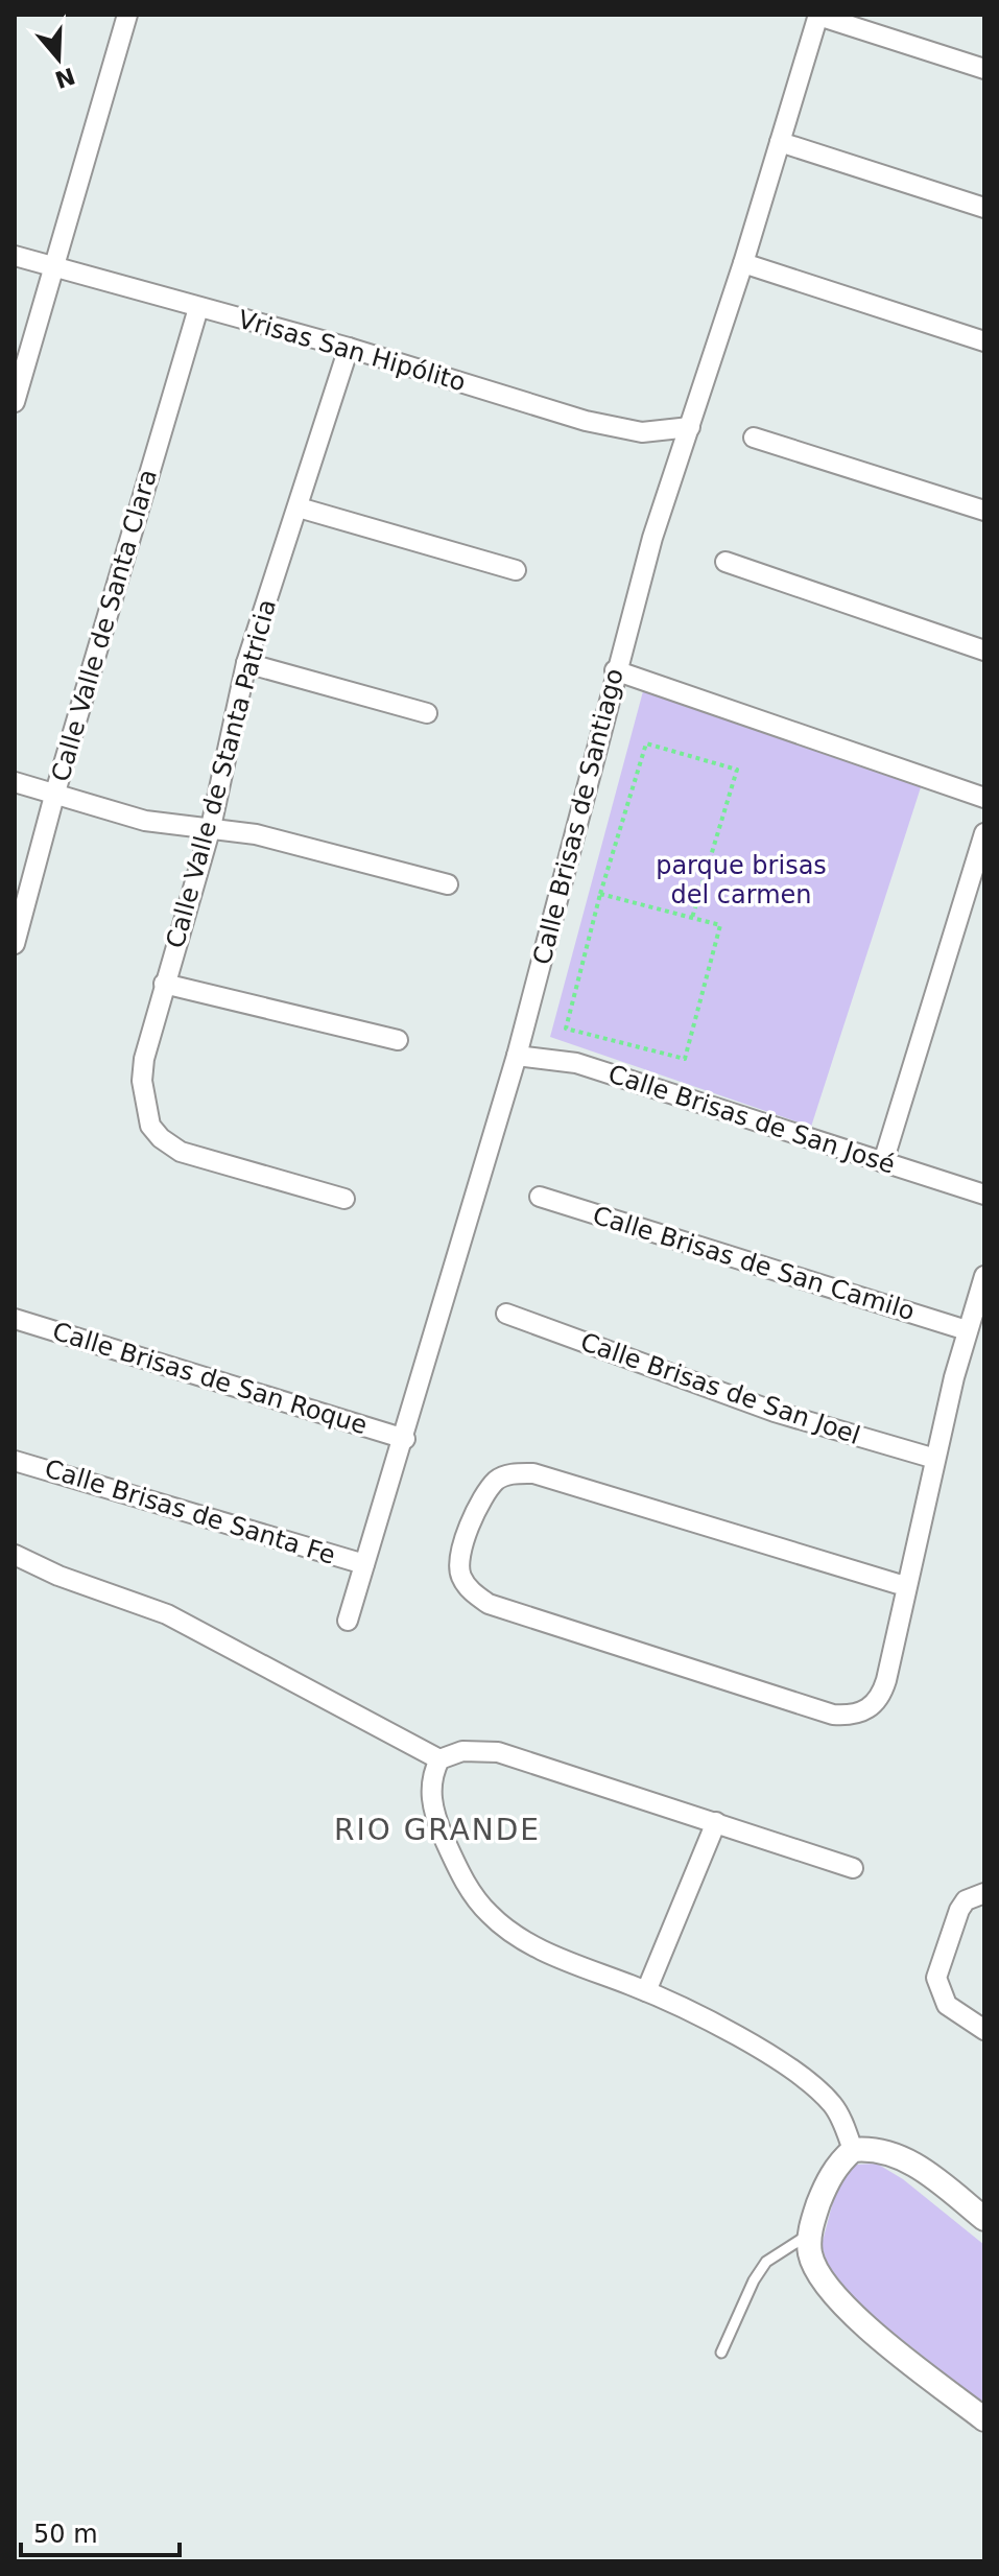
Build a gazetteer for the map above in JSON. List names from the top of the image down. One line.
{"streets":{"street":["Vrisas San Hipólito","Calle Valle de Santa Clara","Calle Valle de Stanta Patricia","Calle Brisas de Santiago","Calle Brisas de San José","Calle Brisas de San Camilo","Calle Brisas de San Roque","Calle Brisas de San Joel","Calle Brisas de Santa Fe"]},"crossings":[["Vrisas San Hipólito","Calle Valle de Santa Clara"],["Vrisas San Hipólito","Calle Valle de Stanta Patricia"],["Vrisas San Hipólito","Calle Brisas de Santiago"],["Calle Brisas de Santiago","Calle Brisas de San José"],["Calle Brisas de Santiago","Calle Brisas de San Roque"],["Calle Brisas de Santiago","Calle Brisas de Santa Fe"]],"districts":["RIO GRANDE"],"parks":["parque brisas del carmen"],"scale_bar":"50 m","north":"bottom"}
